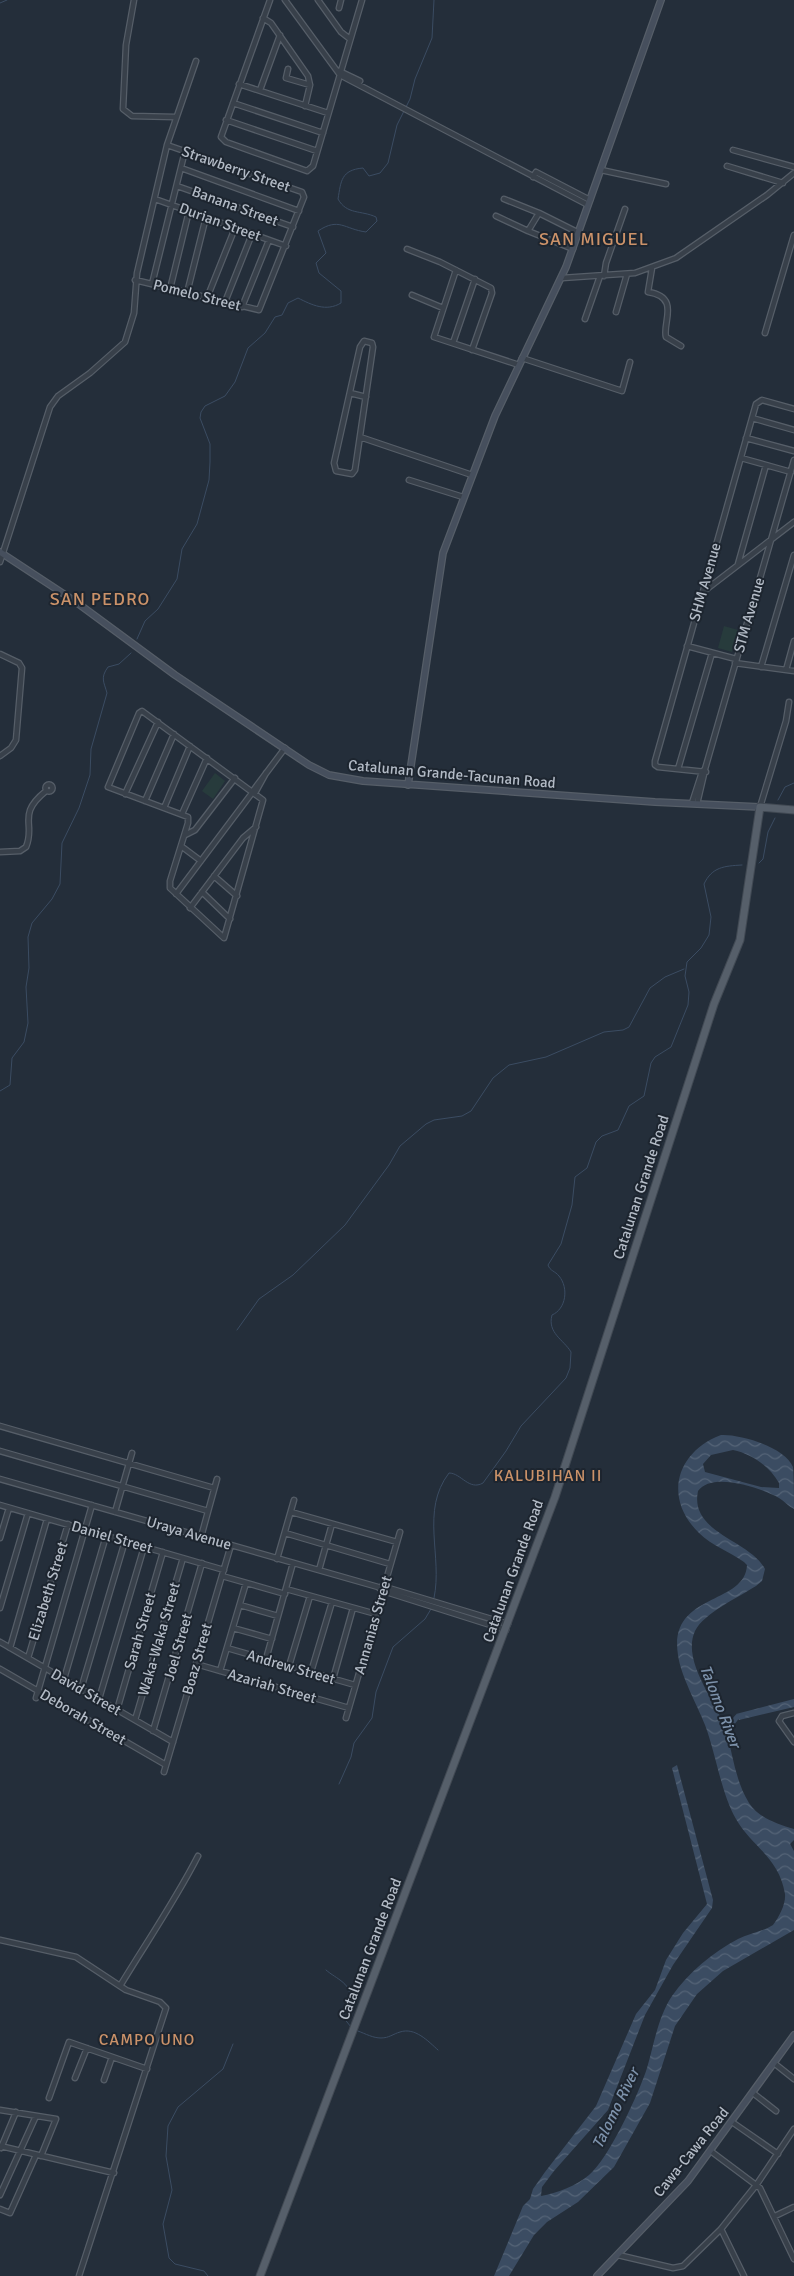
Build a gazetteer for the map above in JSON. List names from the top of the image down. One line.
{"streets":{"main road":["Catalunan Grande Road"],"street":["Strawberry Street","Banana Street","Durian Street","Pomelo Street","SHM Avenue","STM Avenue","Catalunan Grande-Tacunan Road","Uraya Avenue","Daniel Street","Elizabeth Street","Annanias Street","Sarah Street","Waka-Waka Street","Joel Street","Boaz Street","Andrew Street","Azariah Street","David Street","Deborah Street","Cawa-Cawa Road"]},"crossings":[["Durian Street","Pomelo Street"],["STM Avenue","Catalunan Grande-Tacunan Road"],["Catalunan Grande-Tacunan Road","Catalunan Grande Road"],["Catalunan Grande Road","Uraya Avenue"],["Uraya Avenue","Annanias Street"],["Uraya Avenue","Boaz Street"],["Daniel Street","Elizabeth Street"],["Daniel Street","Sarah Street"],["Daniel Street","Waka-Waka Street"],["Daniel Street","Joel Street"],["Daniel Street","Boaz Street"],["Elizabeth Street","David Street"],["Annanias Street","Andrew Street"],["Annanias Street","Azariah Street"],["Sarah Street","David Street"],["Waka-Waka Street","David Street"],["Joel Street","David Street"],["Boaz Street","Azariah Street"],["Boaz Street","David Street"],["Boaz Street","Deborah Street"]],"districts":["SAN MIGUEL","SAN PEDRO","KALUBIHAN II","CAMPO UNO"],"water":["Talomo River"]}
